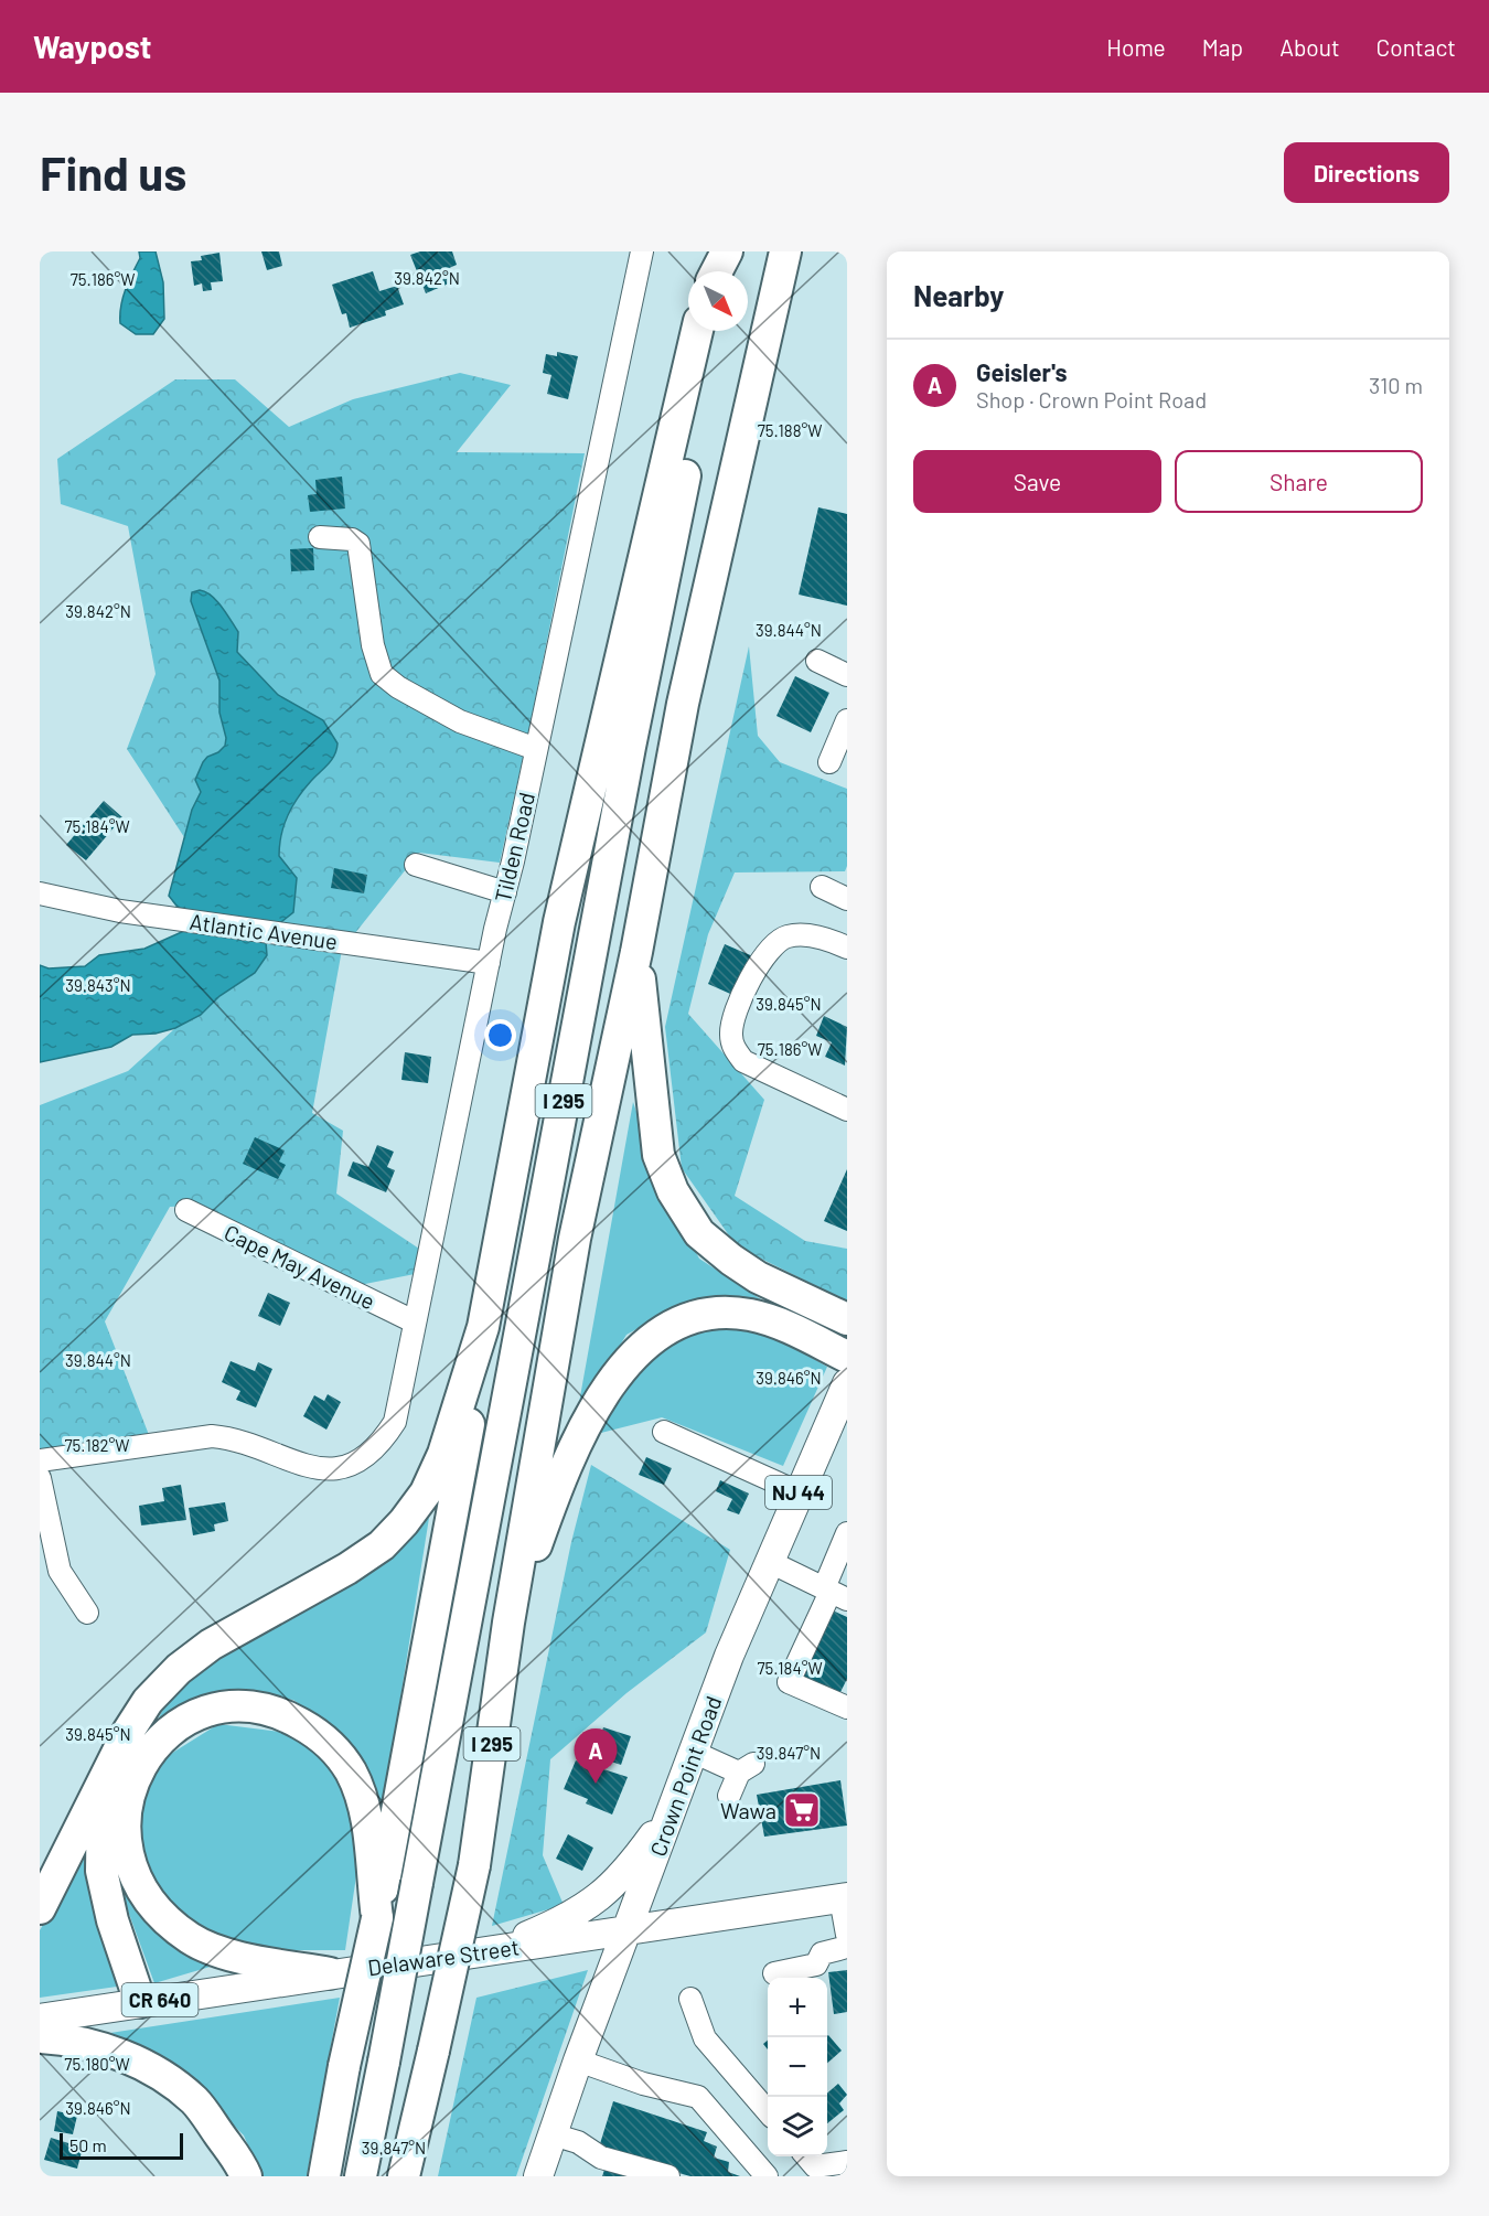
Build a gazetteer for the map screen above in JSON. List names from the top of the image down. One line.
{"streets":{"highway":["I 295"],"main road":["NJ 44","Crown Point Road","Delaware Street","CR 640"],"street":["Tilden Road","Atlantic Avenue","Cape May Avenue"]},"crossings":[["Tilden Road","Atlantic Avenue"],["Tilden Road","Cape May Avenue"],["Crown Point Road","Delaware Street"]],"places":{"supermarket":["Wawa"]},"scale_bar":"50 m","north":"bottom right","page":{"header":"Waypost","nav":["Home","Map","About","Contact"],"buttons":["Directions",["Save","Share"]],"title":"Find us","heading":"Nearby","list":[{"mark":"A","name":"Geisler's","note":"Shop · Crown Point Road","value":"310 m"}],"pins":"A","map_buttons":["+","−"],"scale":"50 m"},"coordinates":["39.842°N","75.186°W","75.188°W","39.844°N","75.184°W","39.843°N","39.845°N","39.846°N","75.182°W","39.847°N","75.180°W"]}
